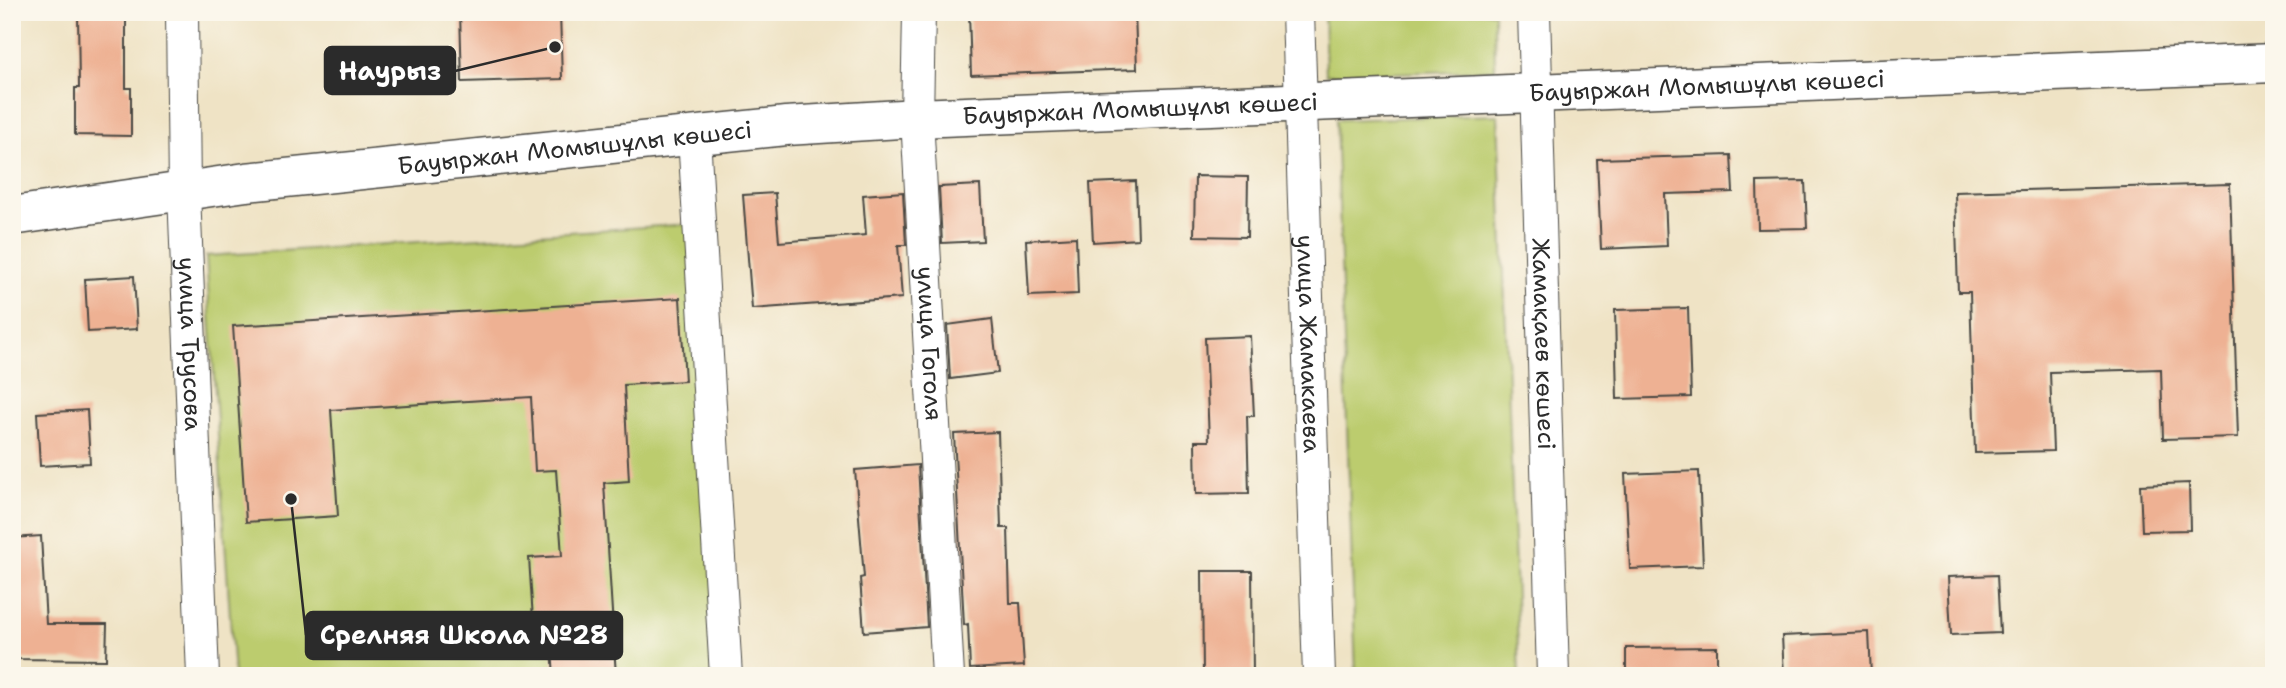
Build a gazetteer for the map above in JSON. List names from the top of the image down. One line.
{"streets":{"street":["Бауыржан Момышұлы көшесі","улица Трусова","улица Гоголя","улица Жамакаева","Жамақаев көшесі"]},"crossings":[["Бауыржан Момышұлы көшесі","улица Трусова"],["Бауыржан Момышұлы көшесі","улица Гоголя"],["Бауыржан Момышұлы көшесі","улица Жамакаева"],["Бауыржан Момышұлы көшесі","Жамақаев көшесі"]],"places":["Наурыз","Срелняя Школа №28"]}
